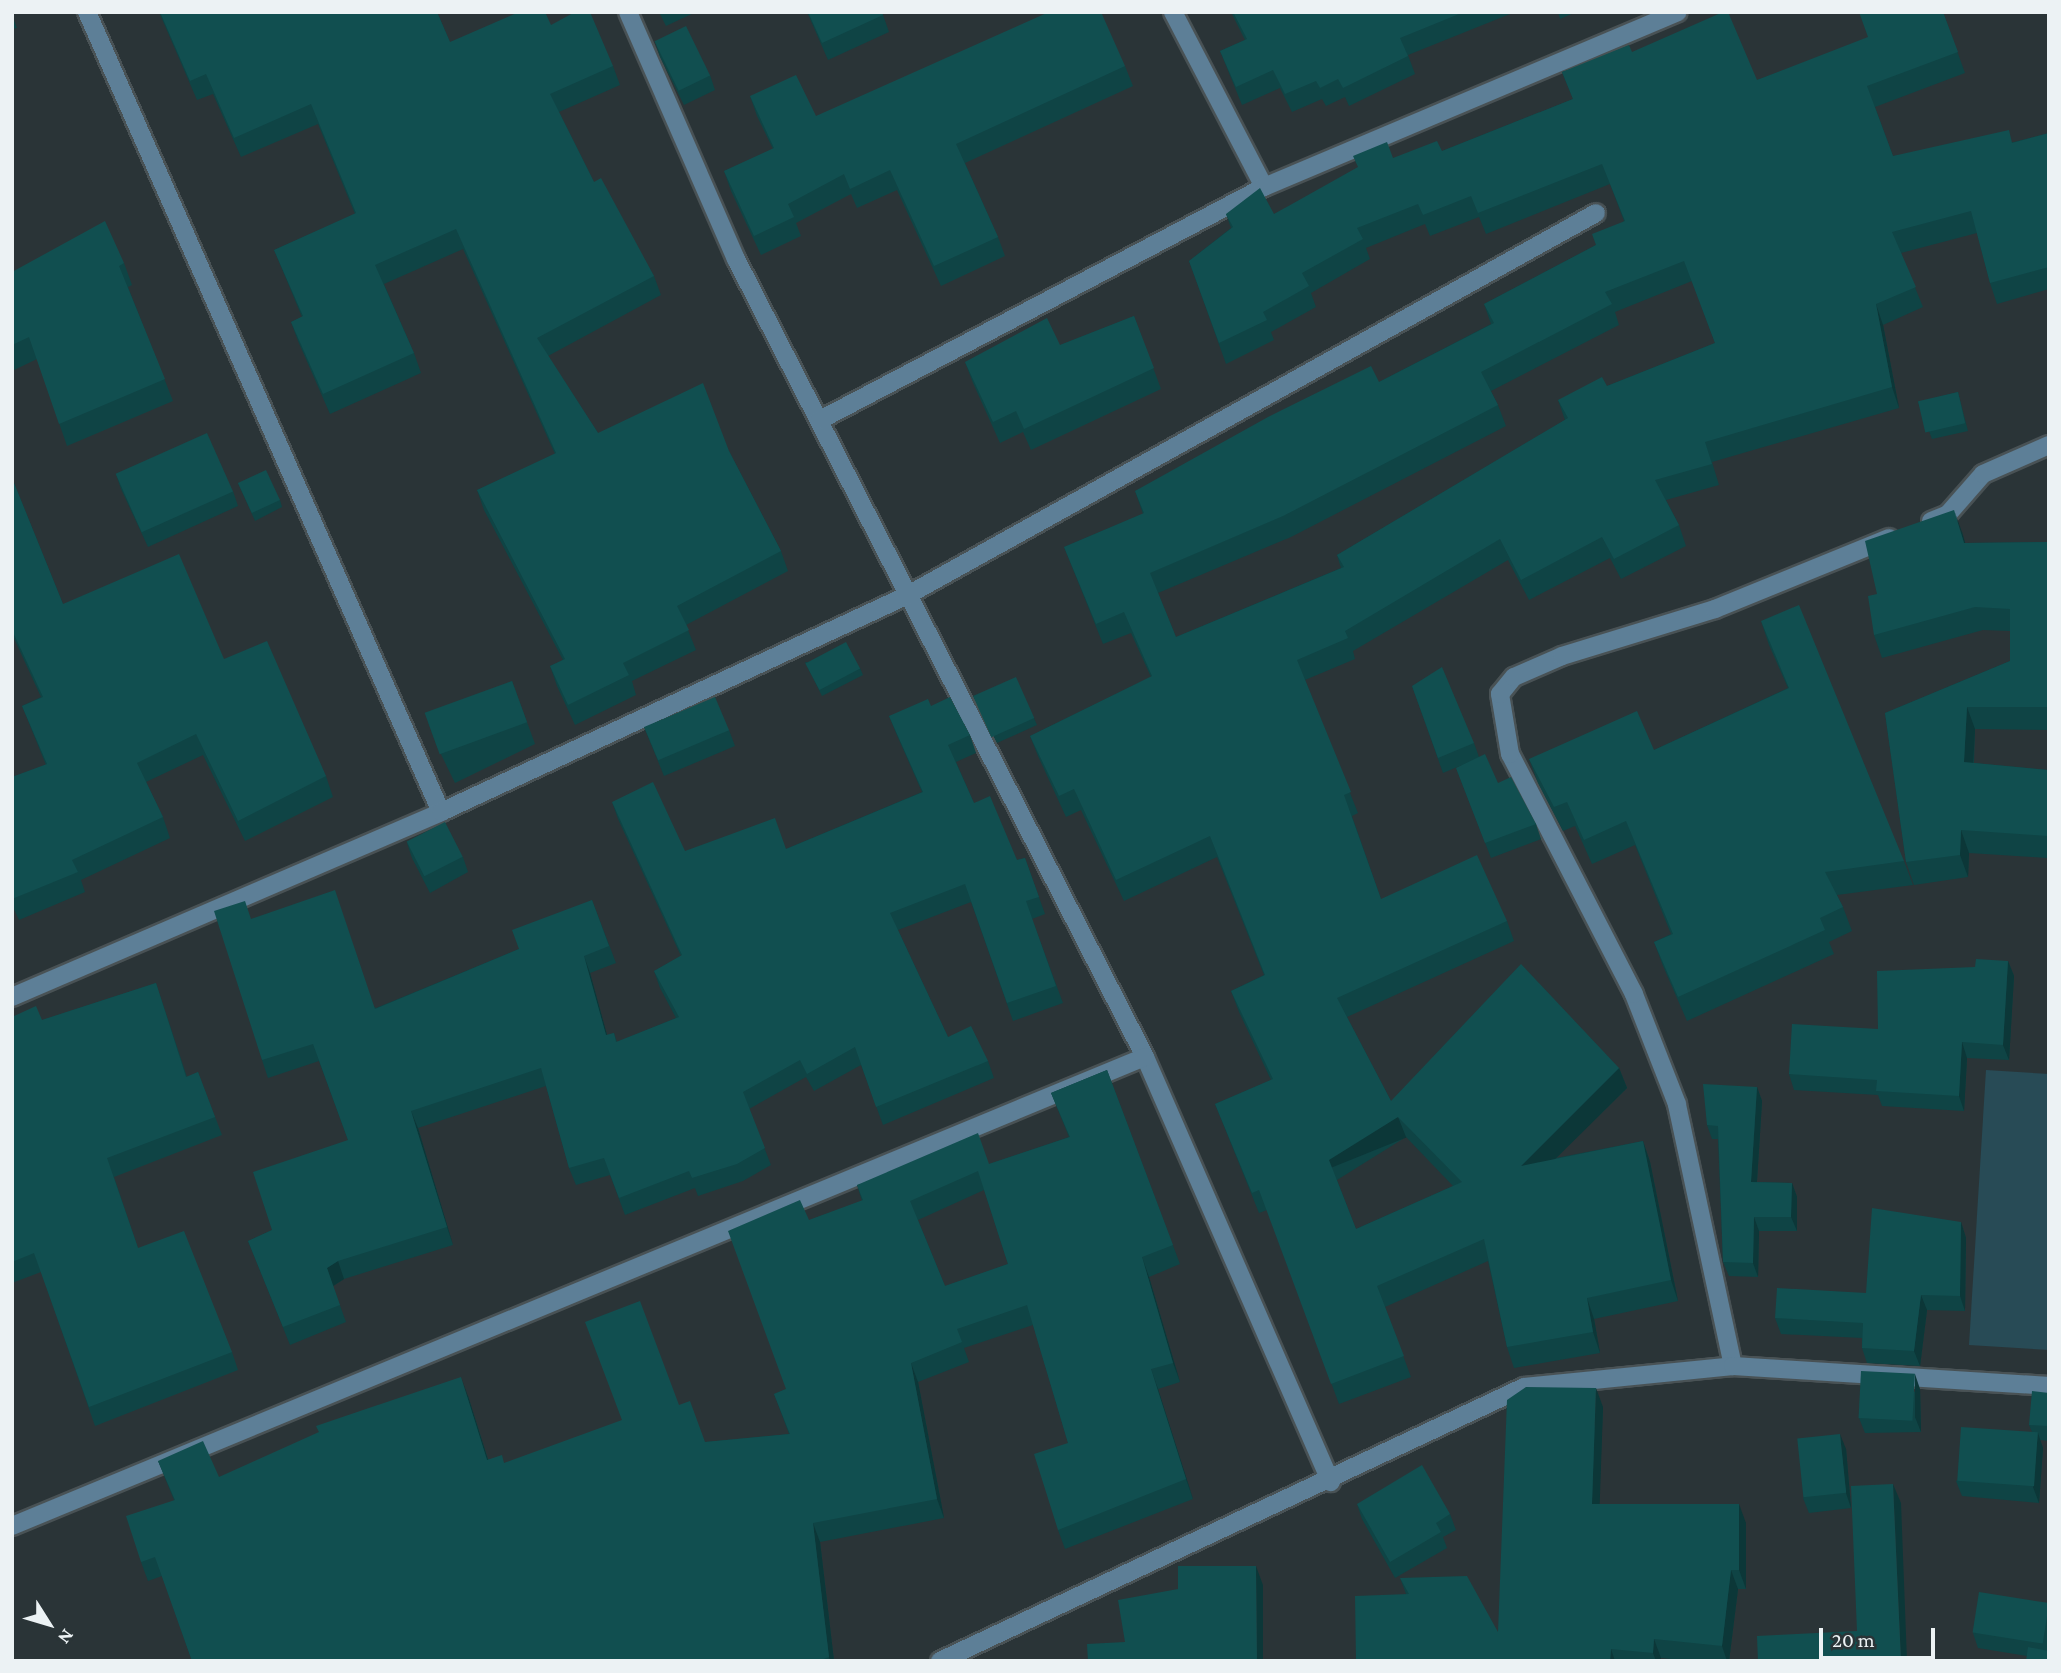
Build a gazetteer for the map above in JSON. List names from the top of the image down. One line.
{"scale_bar":"20 m","north":"bottom right"}
